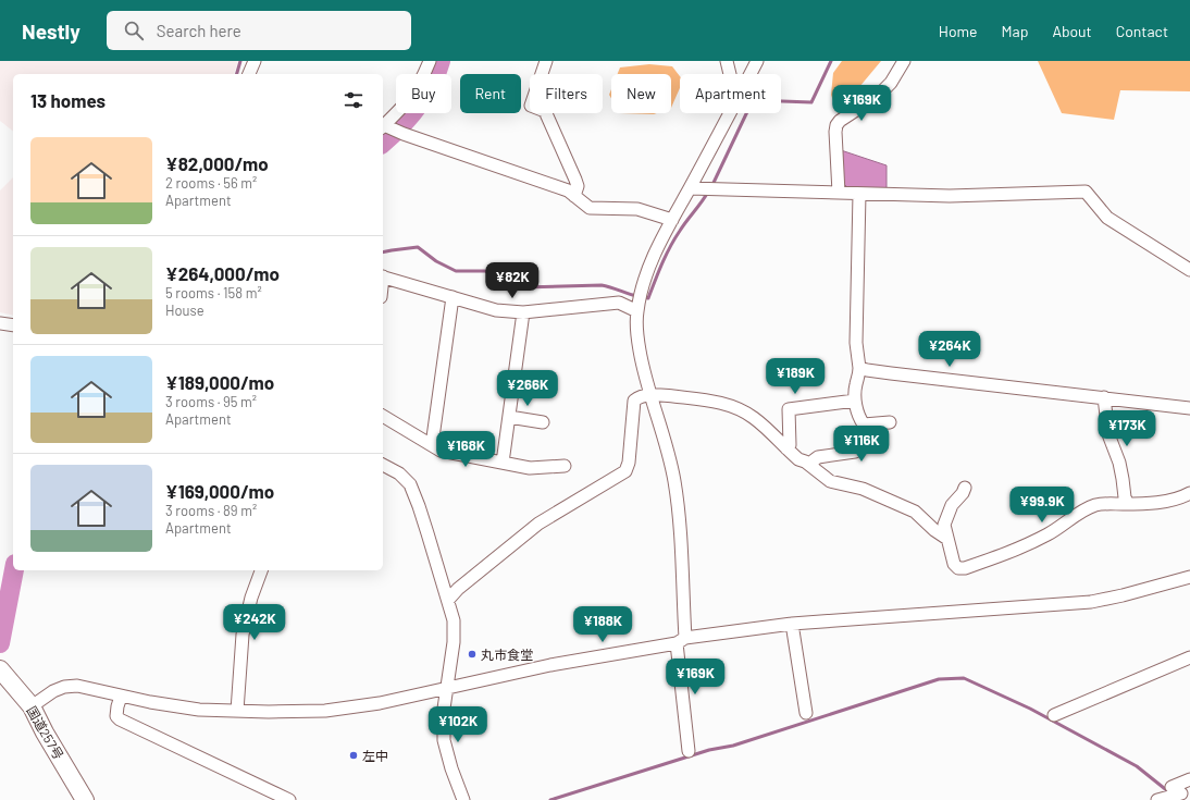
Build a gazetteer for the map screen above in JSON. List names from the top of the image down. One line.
{"streets":{"highway":["国道257号"]},"places":["丸市食堂","左中"],"page":{"header":"Nestly","search":"Search here","nav":["Home","Map","About","Contact"],"chip":["Buy","Rent","Filters","New","Apartment"],"heading":"13 homes","price":["¥169K","¥82K","¥264K","¥189K","¥266K","¥173K","¥116K","¥168K","¥99.9K","¥242K","¥188K","¥169K","¥102K"],"list":[{"name":"¥82,000/mo","note":"2 rooms · 56 m² · Apartment"},{"name":"¥264,000/mo","note":"5 rooms · 158 m² · House"},{"name":"¥189,000/mo","note":"3 rooms · 95 m² · Apartment"},{"name":"¥169,000/mo","note":"3 rooms · 89 m² · Apartment"}]}}
